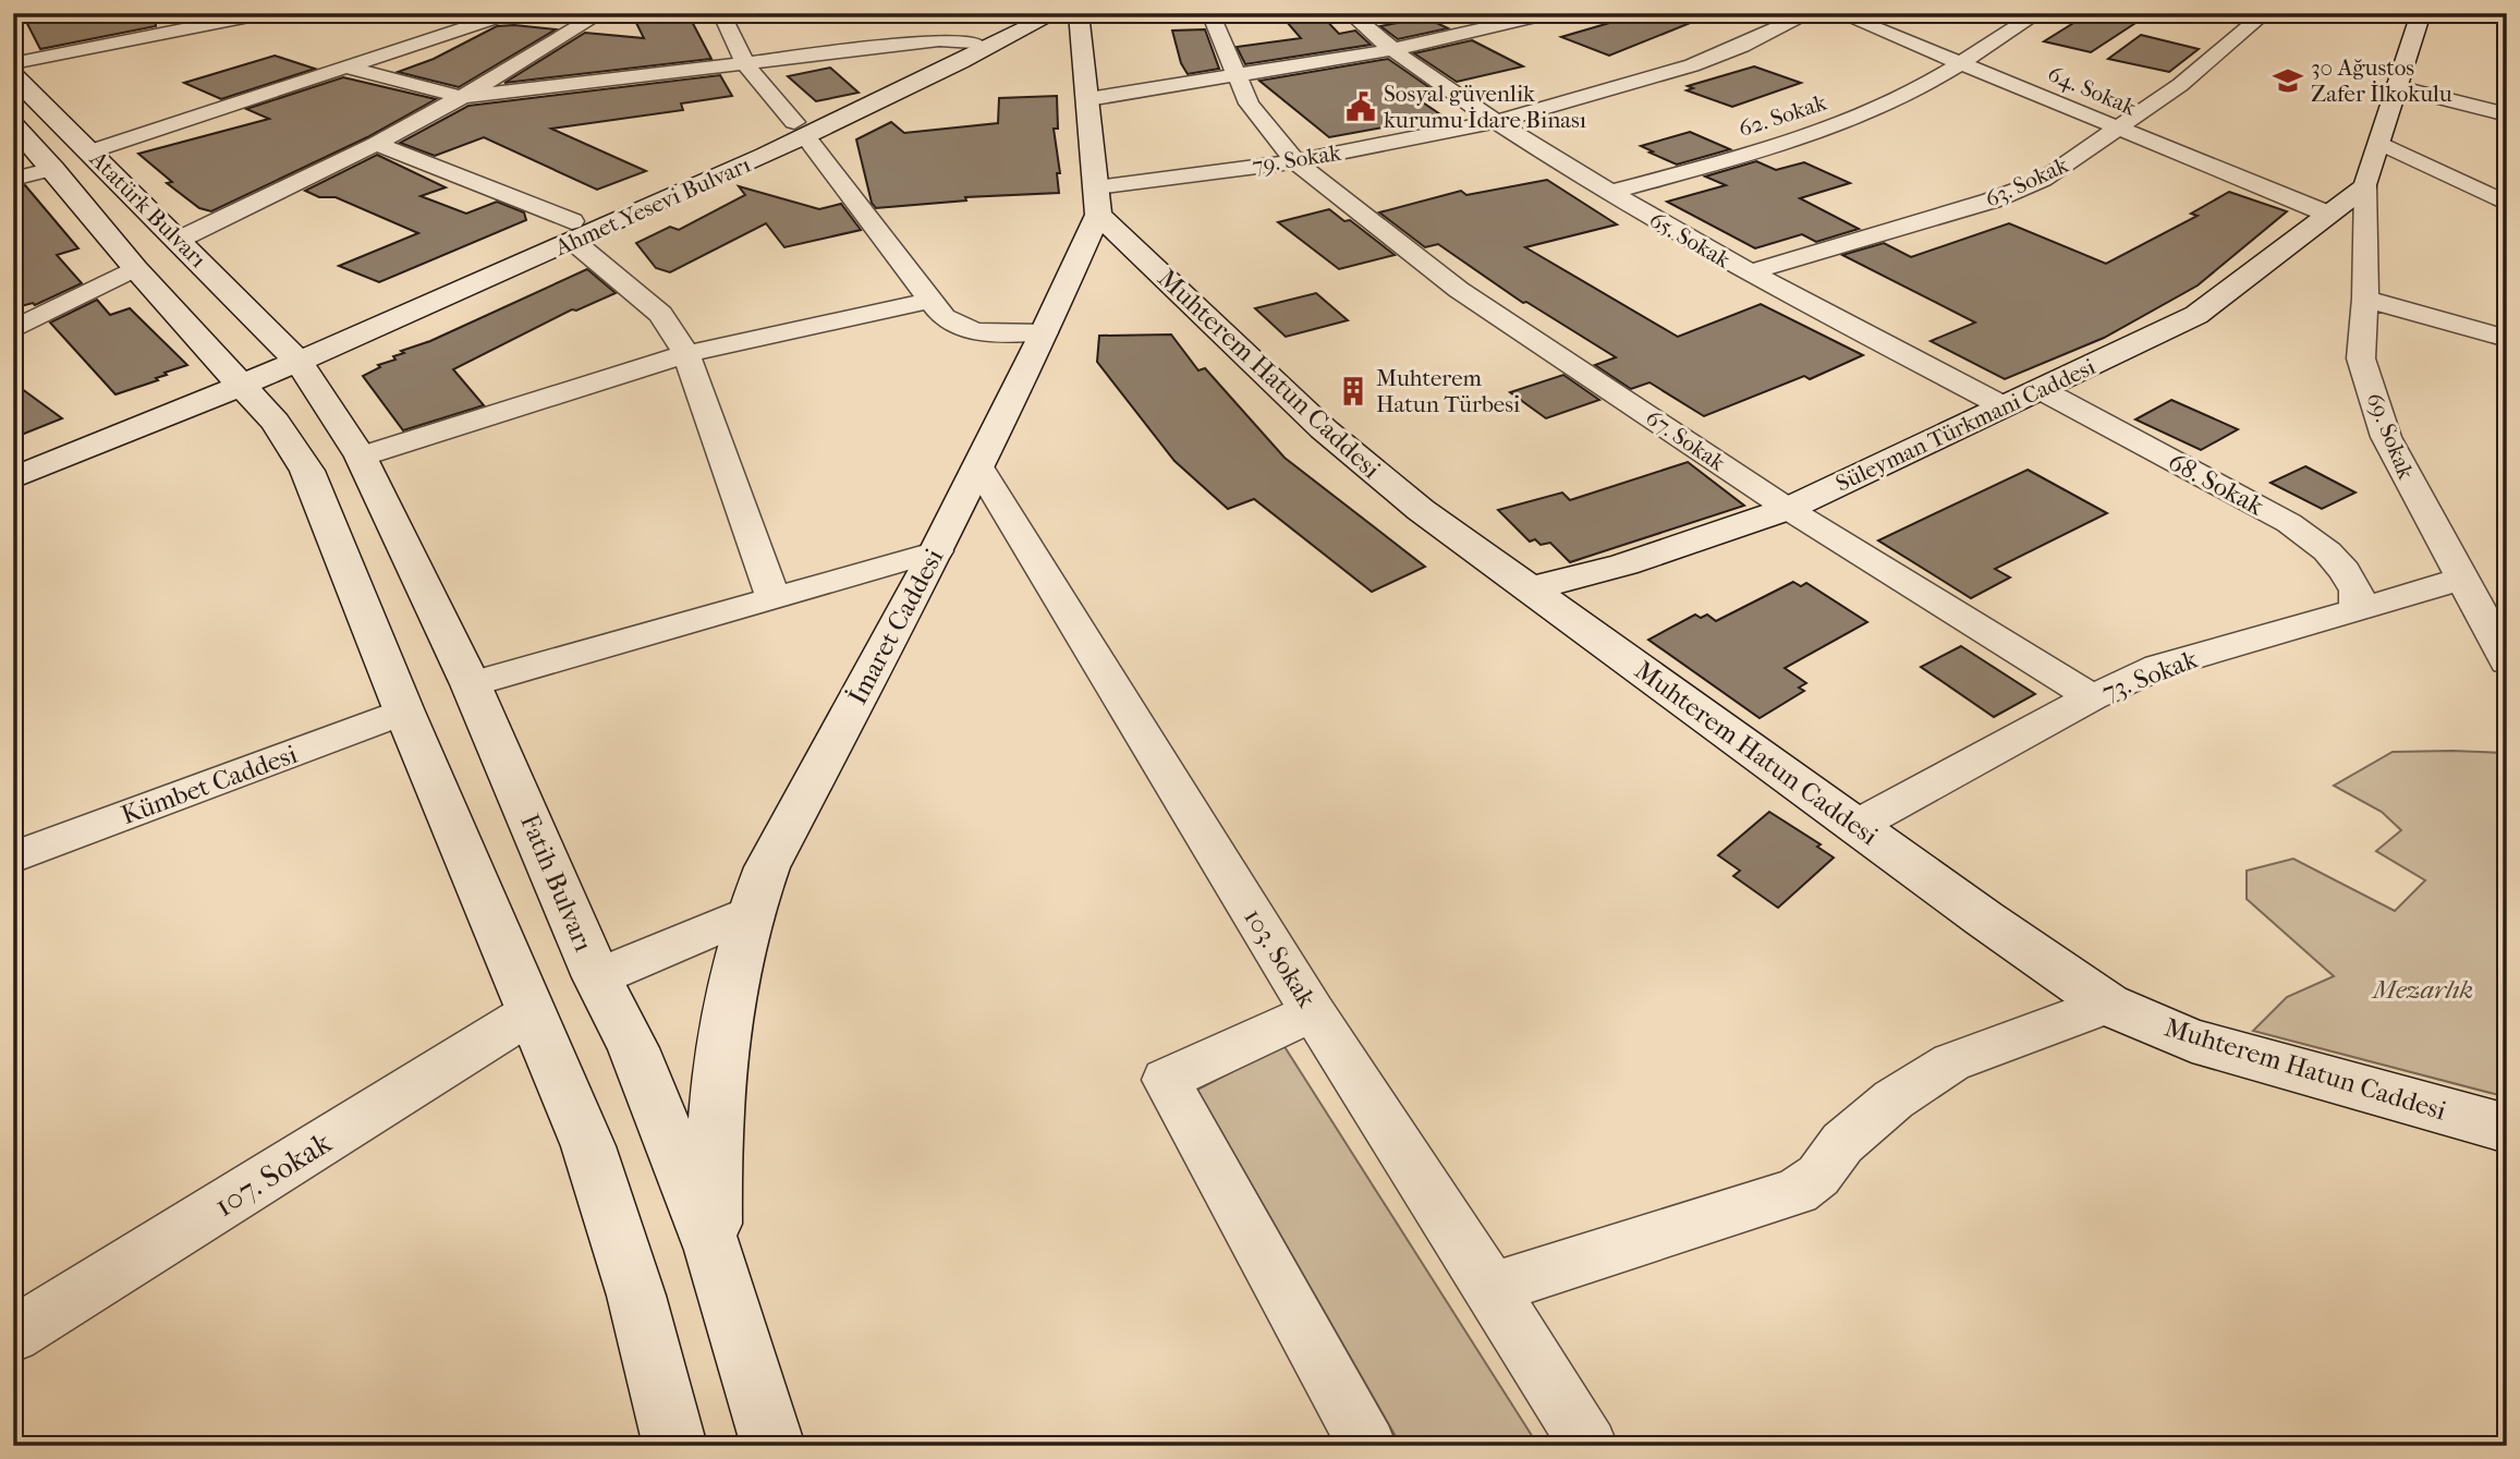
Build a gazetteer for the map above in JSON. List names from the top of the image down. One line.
{"streets":{"main road":["Ahmet Yesevi Bulvarı","Atatürk Bulvarı","Muhterem Hatun Caddesi","Süleyman Türkmani Caddesi","İmaret Caddesi","Fatih Bulvarı"],"street":["64. Sokak","62. Sokak","79. Sokak","63. Sokak","65. Sokak","69. Sokak","67. Sokak","68. Sokak","73. Sokak","Kümbet Caddesi","103. Sokak","107. Sokak"]},"crossings":[["64. Sokak","62. Sokak"],["64. Sokak","63. Sokak"],["64. Sokak","Süleyman Türkmani Caddesi"],["62. Sokak","65. Sokak"],["79. Sokak","65. Sokak"],["79. Sokak","Muhterem Hatun Caddesi"],["79. Sokak","67. Sokak"],["79. Sokak","İmaret Caddesi"],["63. Sokak","65. Sokak"],["Ahmet Yesevi Bulvarı","Atatürk Bulvarı"],["Ahmet Yesevi Bulvarı","İmaret Caddesi"],["Ahmet Yesevi Bulvarı","Fatih Bulvarı"],["Atatürk Bulvarı","Fatih Bulvarı"],["65. Sokak","Süleyman Türkmani Caddesi"],["Muhterem Hatun Caddesi","Süleyman Türkmani Caddesi"],["Muhterem Hatun Caddesi","İmaret Caddesi"],["Muhterem Hatun Caddesi","73. Sokak"],["Süleyman Türkmani Caddesi","69. Sokak"],["Süleyman Türkmani Caddesi","67. Sokak"],["Süleyman Türkmani Caddesi","68. Sokak"],["69. Sokak","73. Sokak"],["67. Sokak","73. Sokak"],["68. Sokak","73. Sokak"],["İmaret Caddesi","Fatih Bulvarı"],["İmaret Caddesi","103. Sokak"]],"parks":["Mezarlık"],"places":{"school or university":["30 Ağustos Zafer İlkokulu"],"public building":["Sosyal güvenlik kurumu İdare Binası"],"building":["Muhterem Hatun Türbesi"]}}
